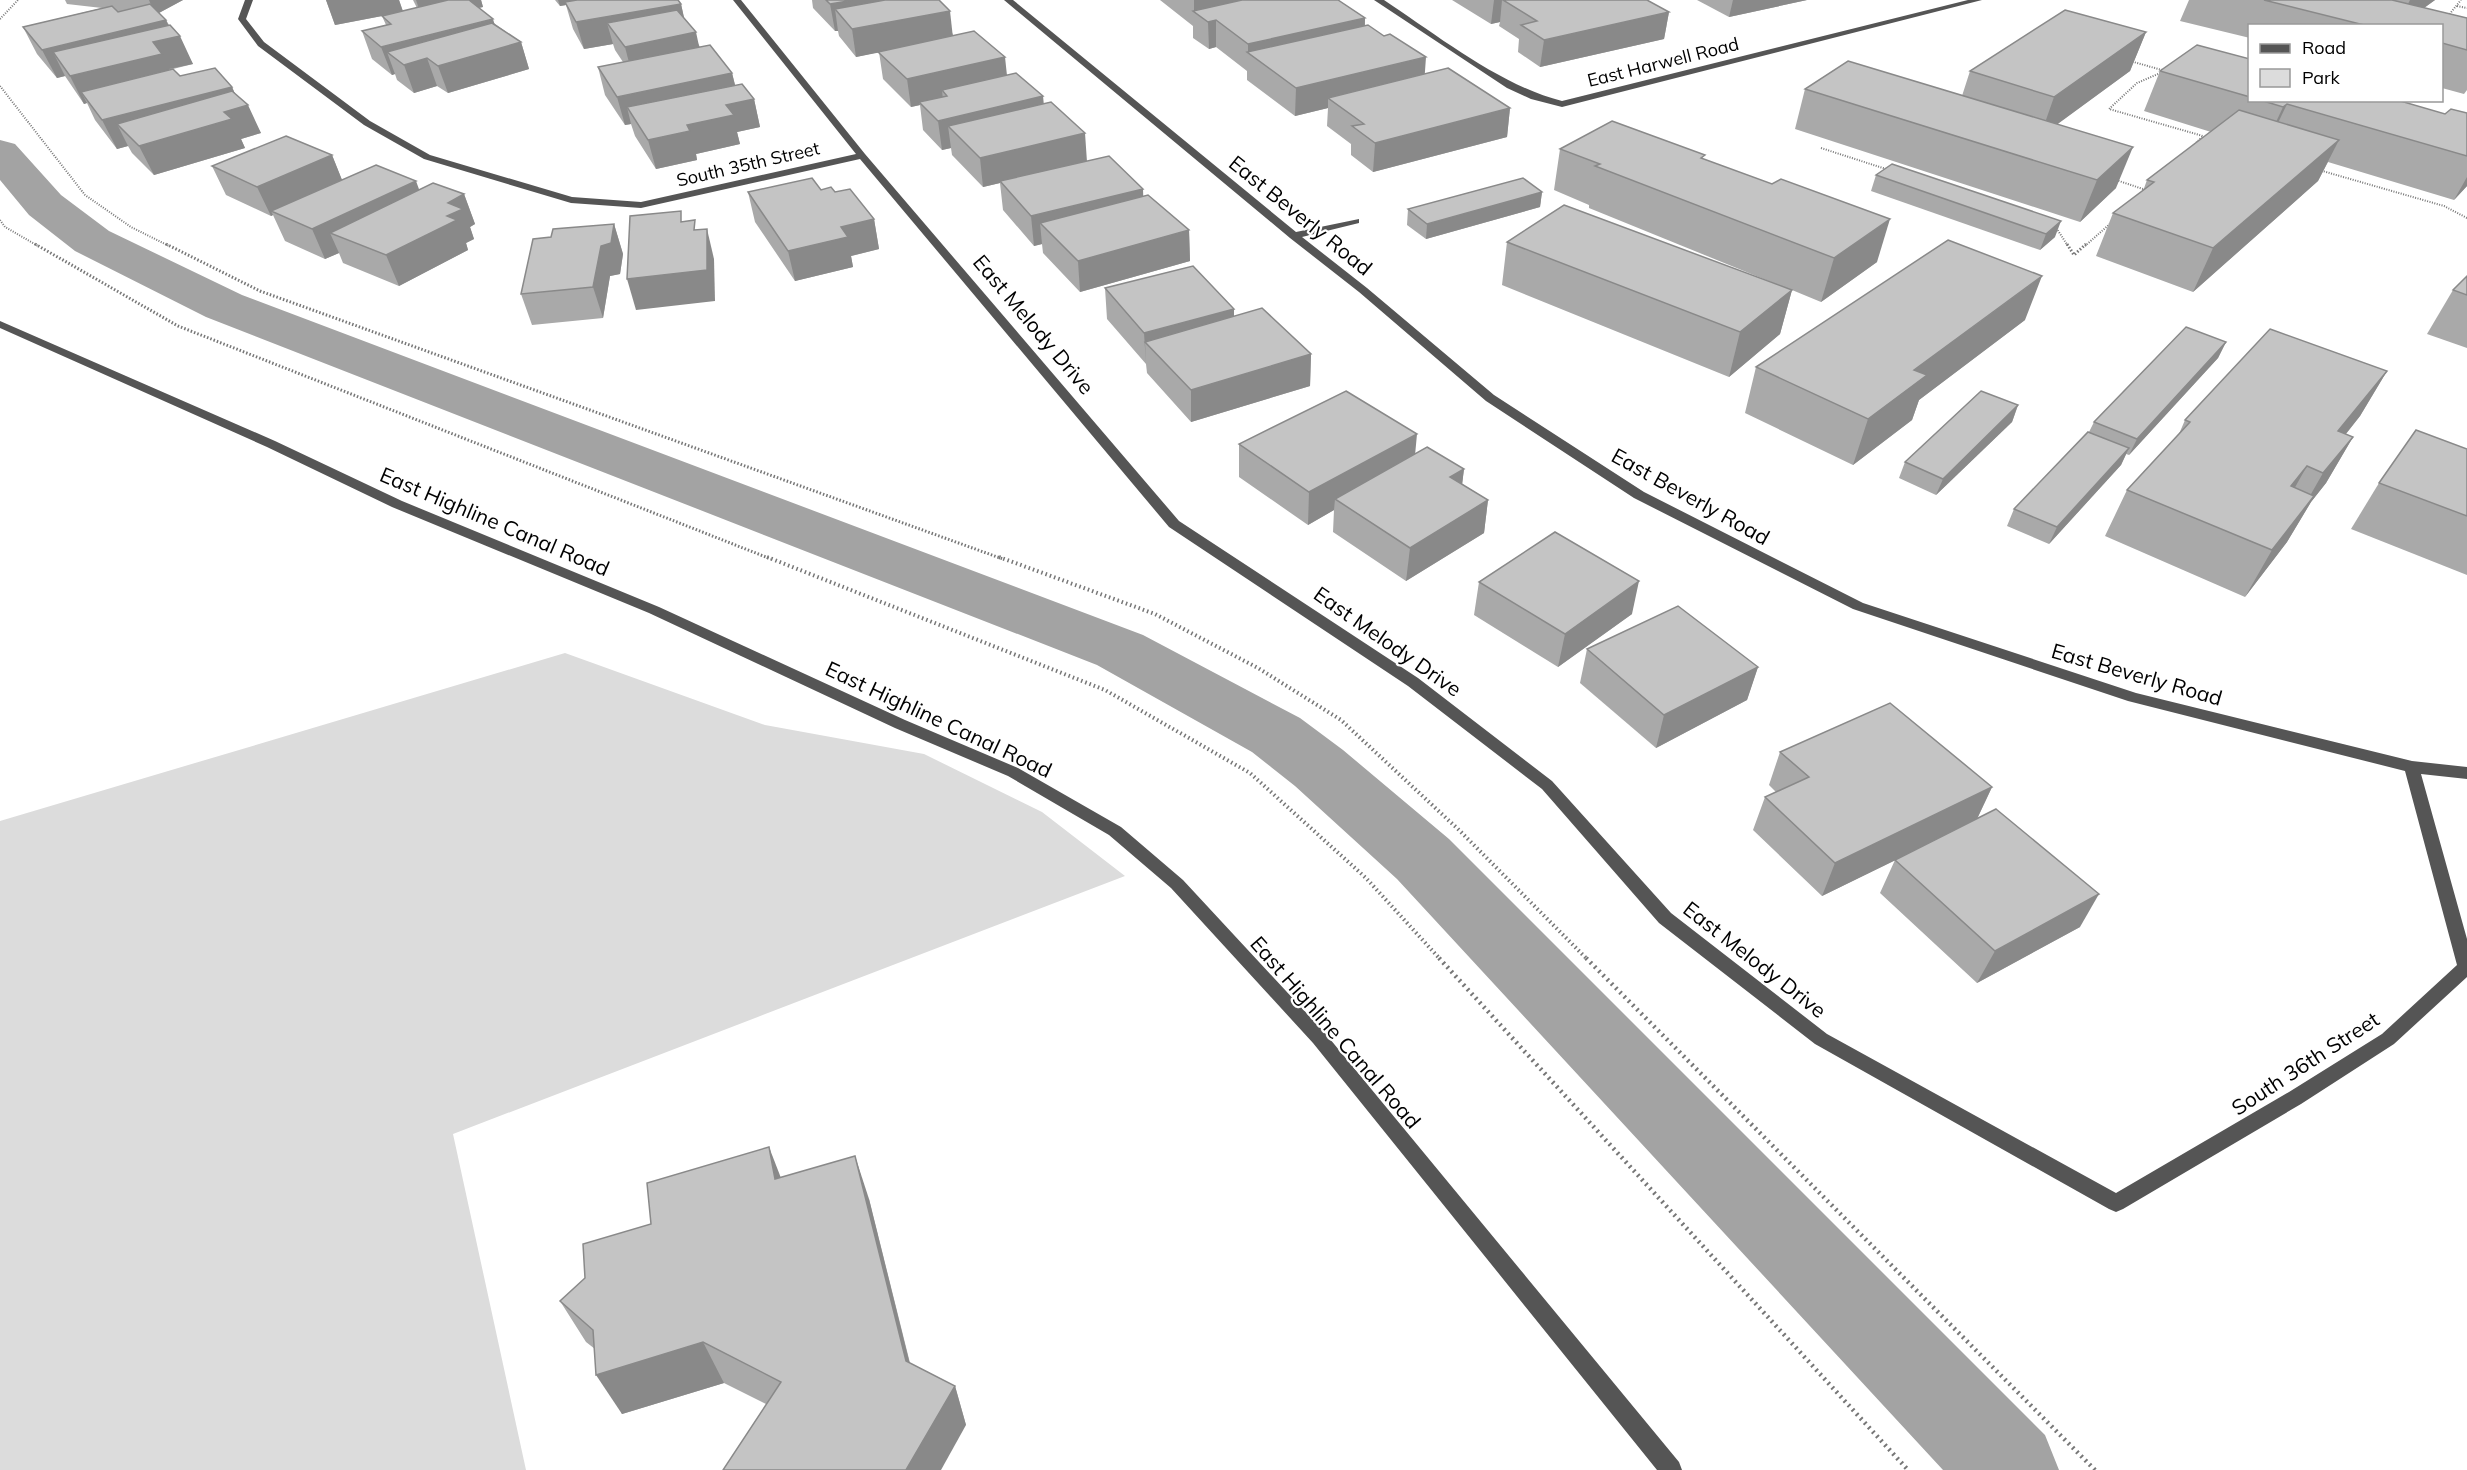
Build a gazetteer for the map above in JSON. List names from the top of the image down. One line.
{"streets":{"street":["East Harwell Road","South 35th Street","East Beverly Road","East Melody Drive","East Highline Canal Road","South 36th Street"]},"crossings":[["South 35th Street","East Melody Drive"],["East Beverly Road","South 36th Street"],["East Melody Drive","South 36th Street"]],"legend":["Road","Park"]}
